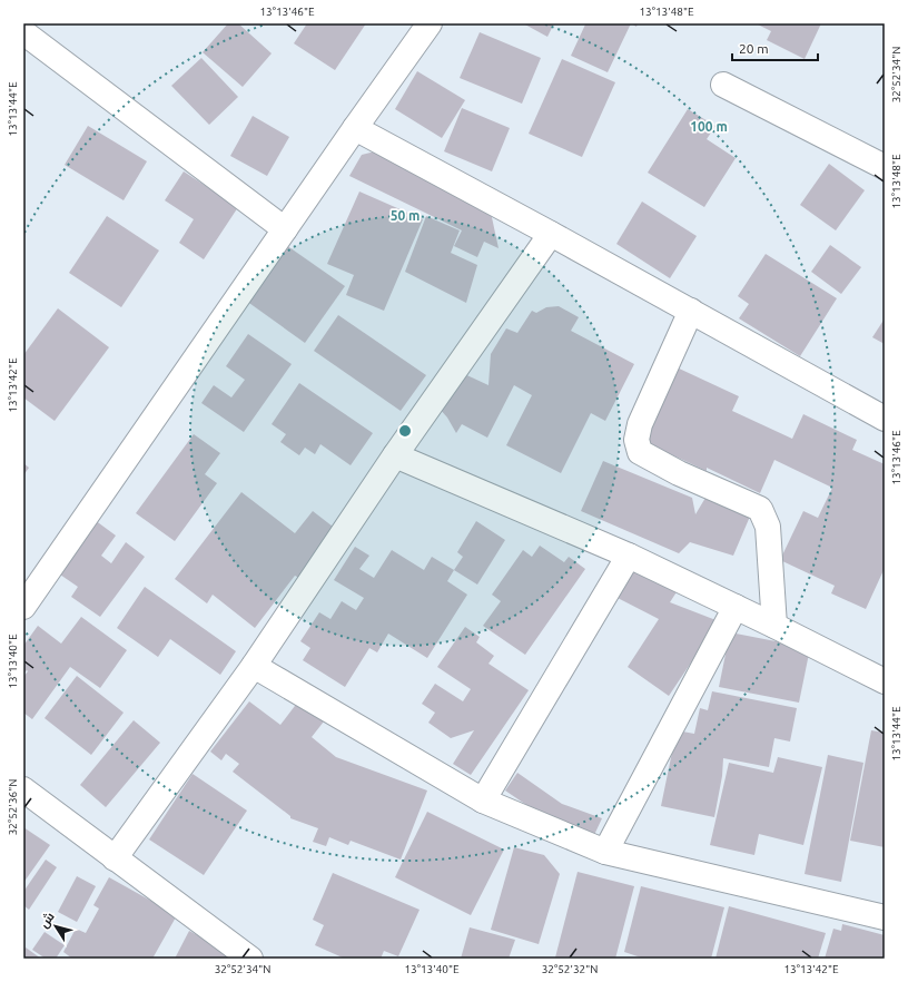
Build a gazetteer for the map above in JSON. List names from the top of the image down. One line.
{"scale_bar":"20 m","north":"top left","coordinates":["13°13'46\"E","13°13'48\"E","32°52'34\"N","13°13'44\"E","13°13'42\"E","13°13'40\"E","32°52'36\"N","32°52'32\"N"],"rings":["100 m","50 m"]}
